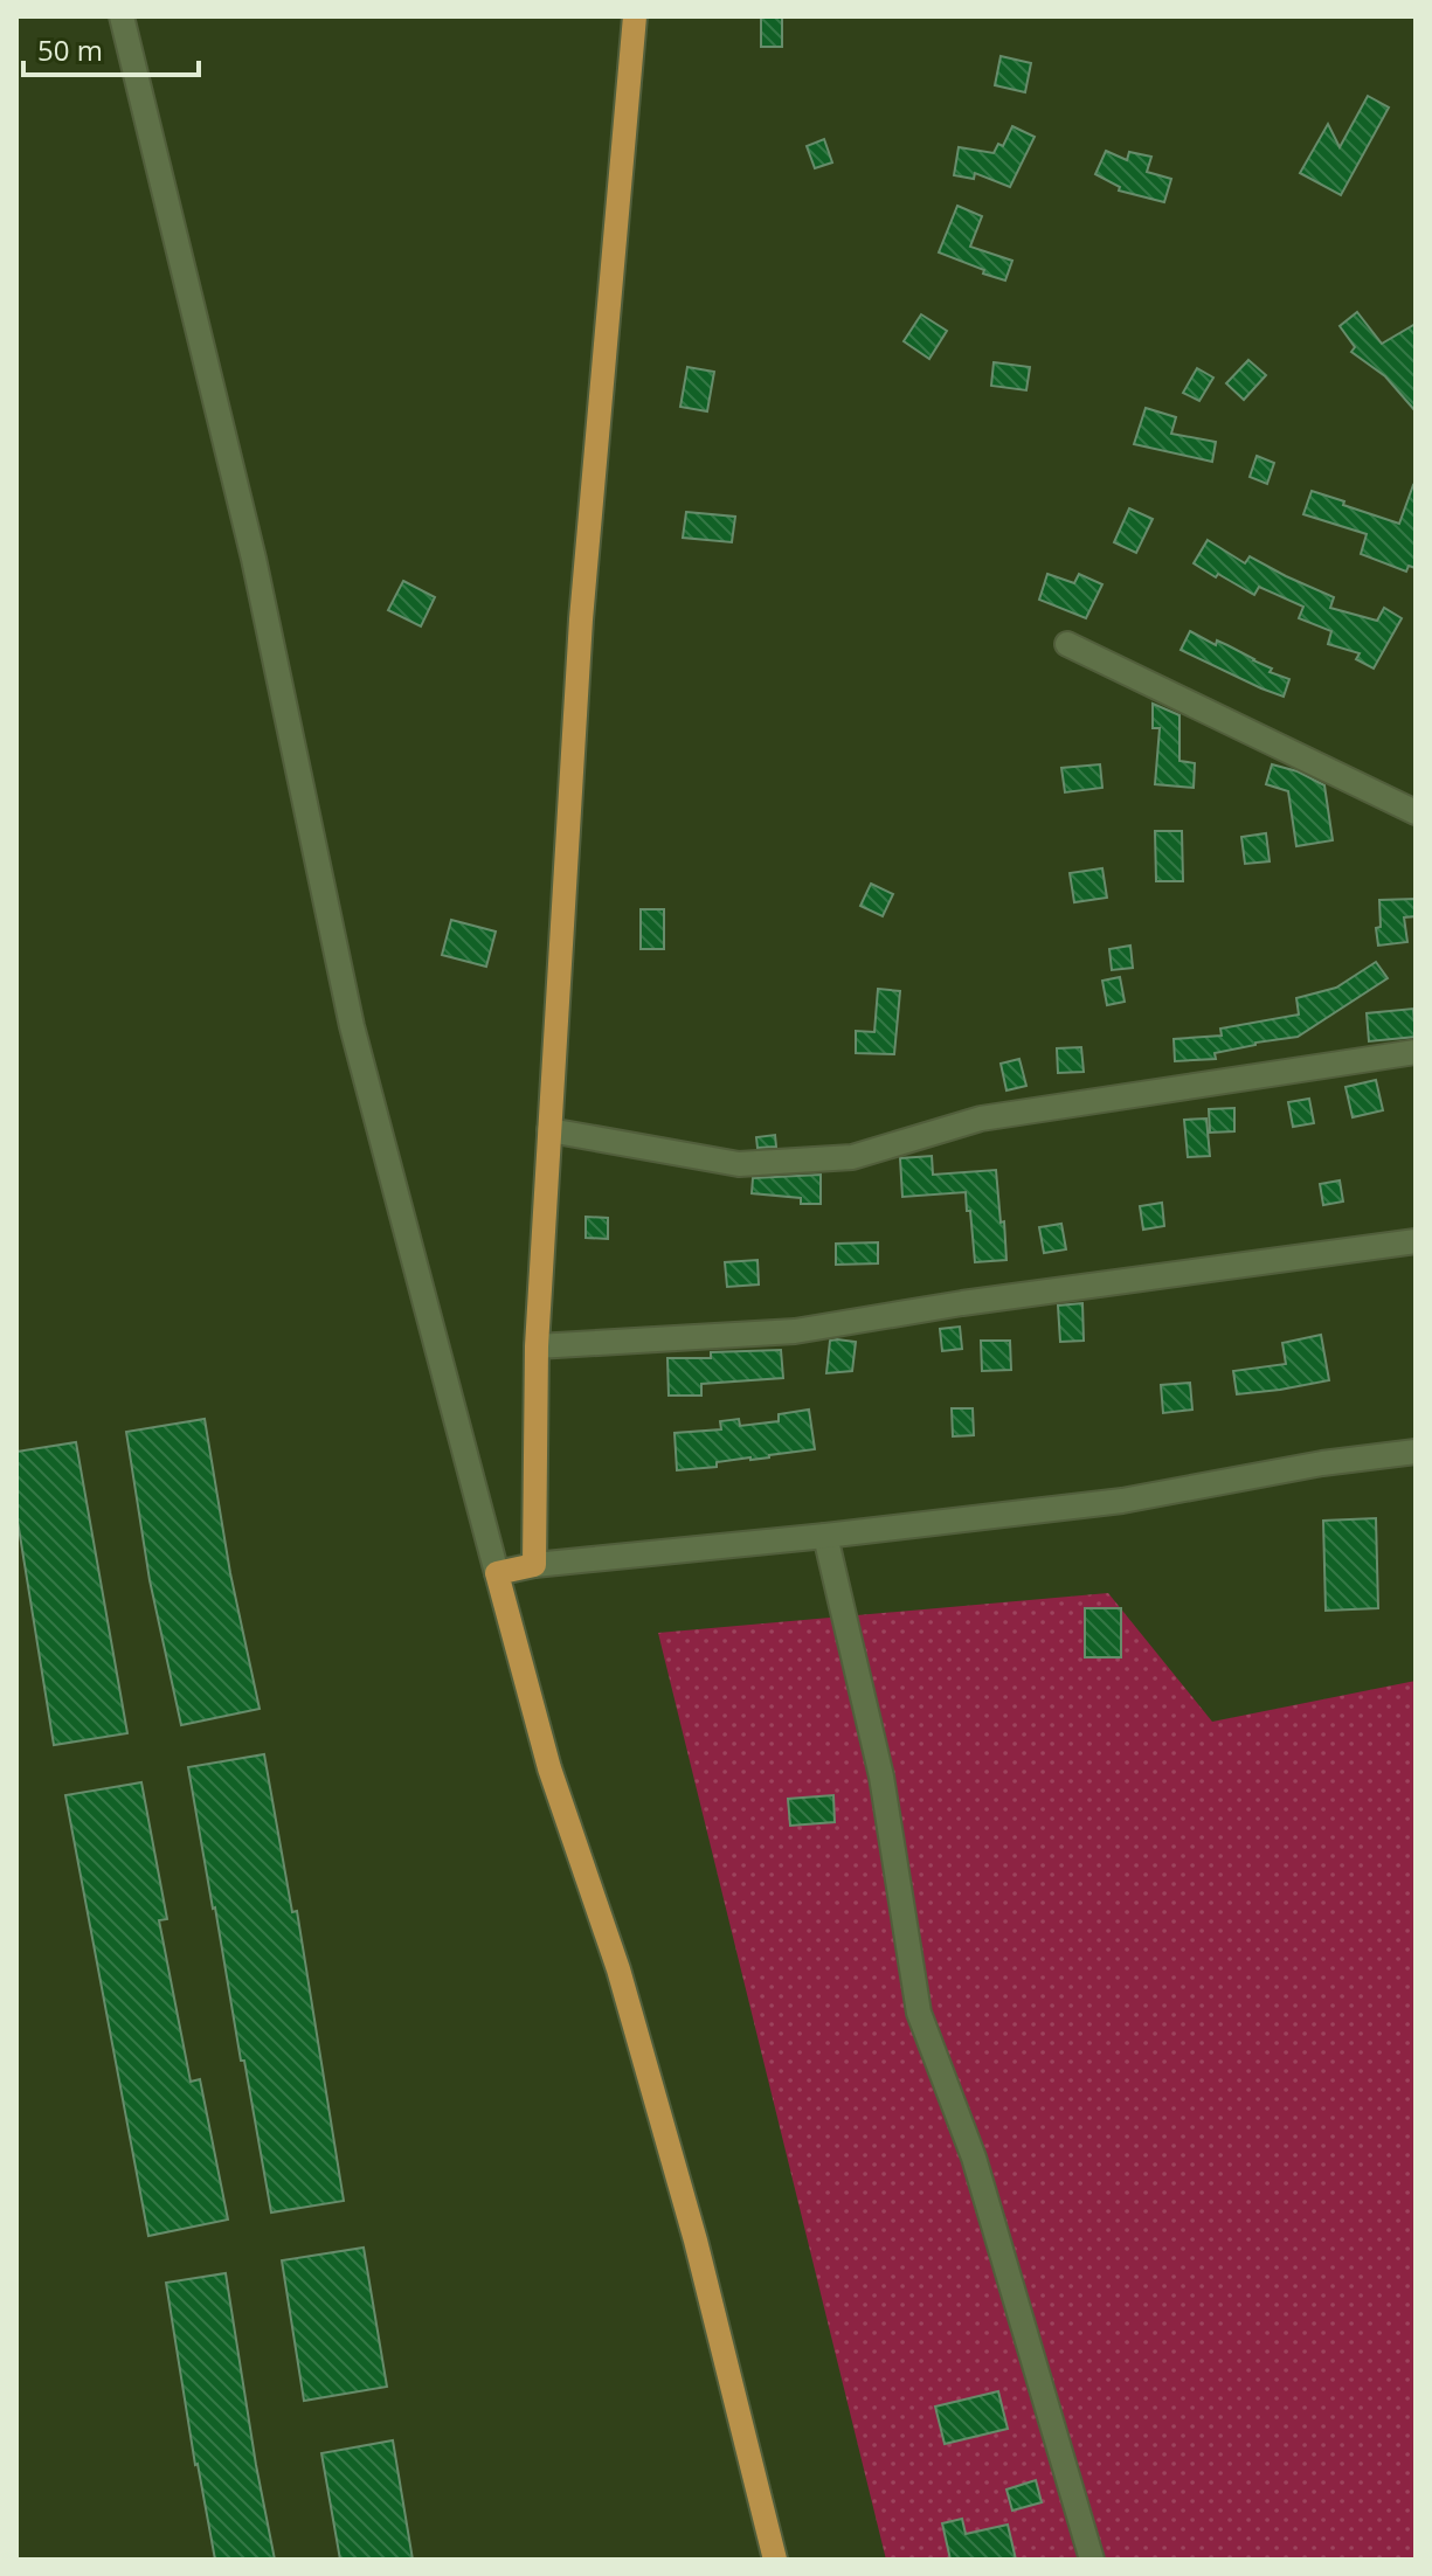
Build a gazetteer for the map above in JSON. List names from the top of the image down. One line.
{"scale_bar":"50 m"}
